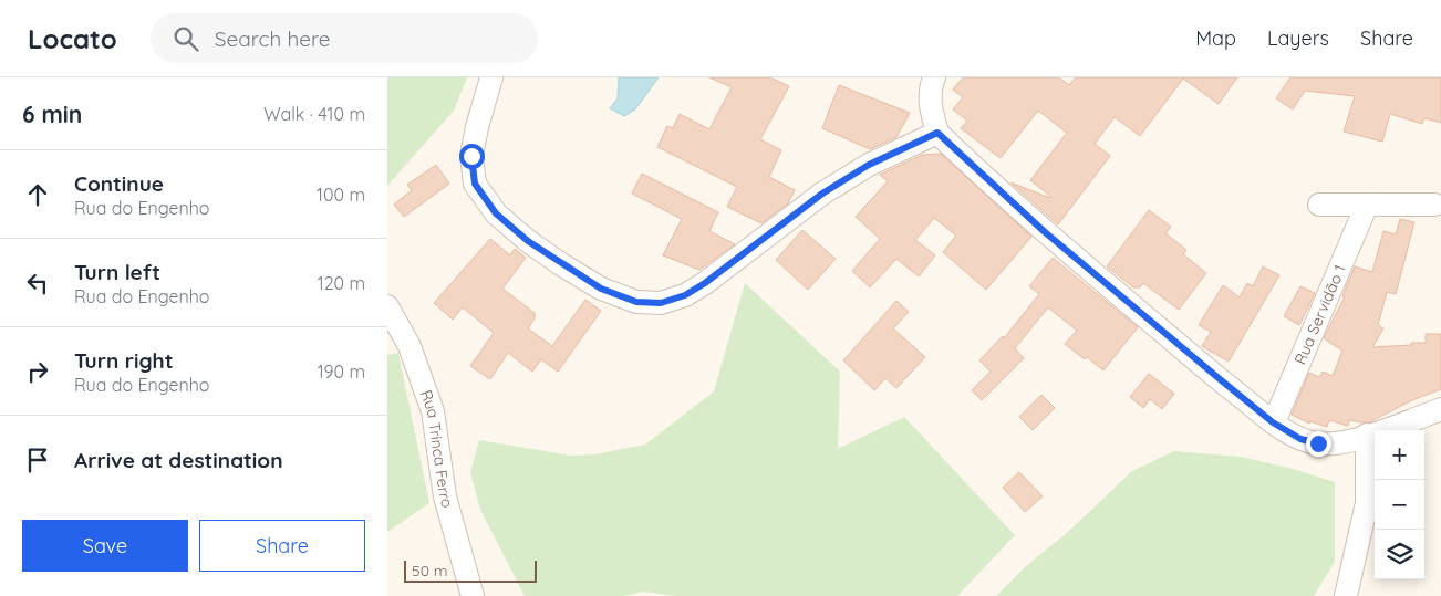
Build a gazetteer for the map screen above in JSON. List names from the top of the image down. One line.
{"streets":{"street":["Rua Servidão 1","Rua Trinca Ferro"]},"scale_bar":"50 m","page":{"header":"Locato","search":"Search here","nav":["Map","Layers","Share"],"heading":["6 min","Walk · 410 m"],"list":[["Continue","Rua do Engenho","100 m"],["Turn left","Rua do Engenho","120 m"],["Turn right","Rua do Engenho","190 m"],"Arrive at destination"],"map_buttons":["+","−"],"buttons":["Save","Share"],"scale":"50 m"}}
